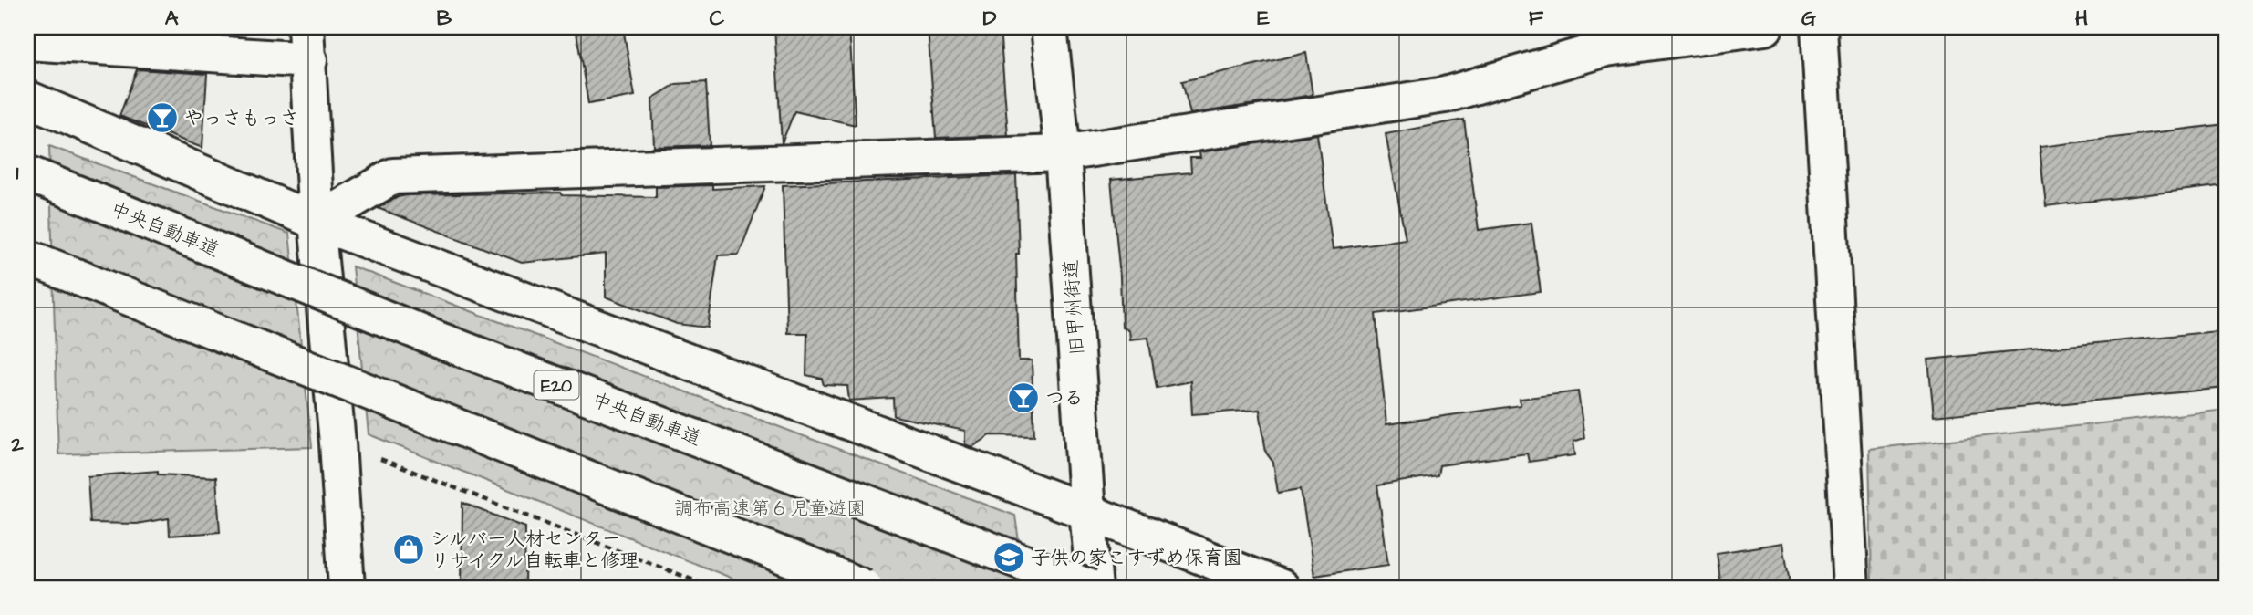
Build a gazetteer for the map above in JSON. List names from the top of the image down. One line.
{"streets":{"main road":["中央自動車道","旧甲州街道","E20"]},"parks":["調布高速第６児童遊園"],"places":{"bar":["やっさもっさ","つる"],"shop":["シルバー人材センター リサイクル自転車と修理"],"school or university":["子供の家こすずめ保育園"]},"grid":{"columns":["A","B","C","D","E","F","G","H"],"rows":["1","2"]}}
